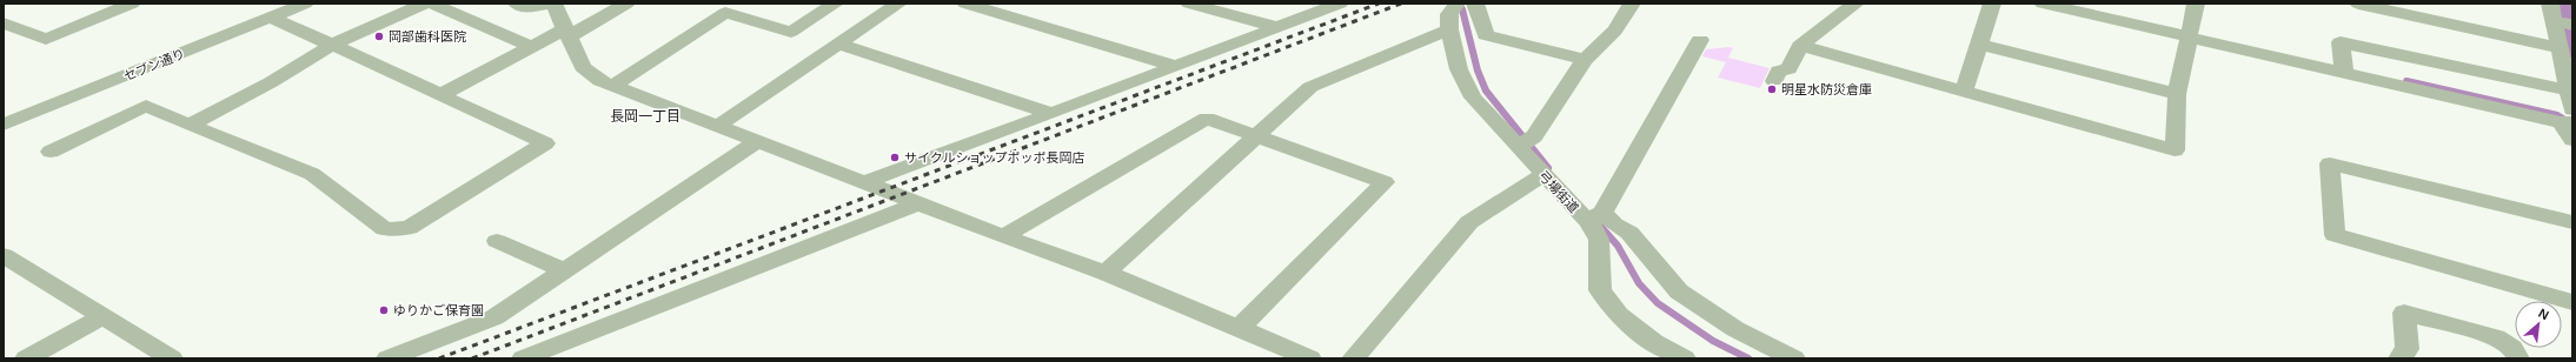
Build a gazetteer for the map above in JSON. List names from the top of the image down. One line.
{"streets":{"street":["セブン通り","弓場街道"]},"districts":["長岡一丁目"],"places":["岡部歯科医院","明星水防災倉庫","サイクルショップポッポ長岡店","ゆりかご保育園"],"north":"top right"}
